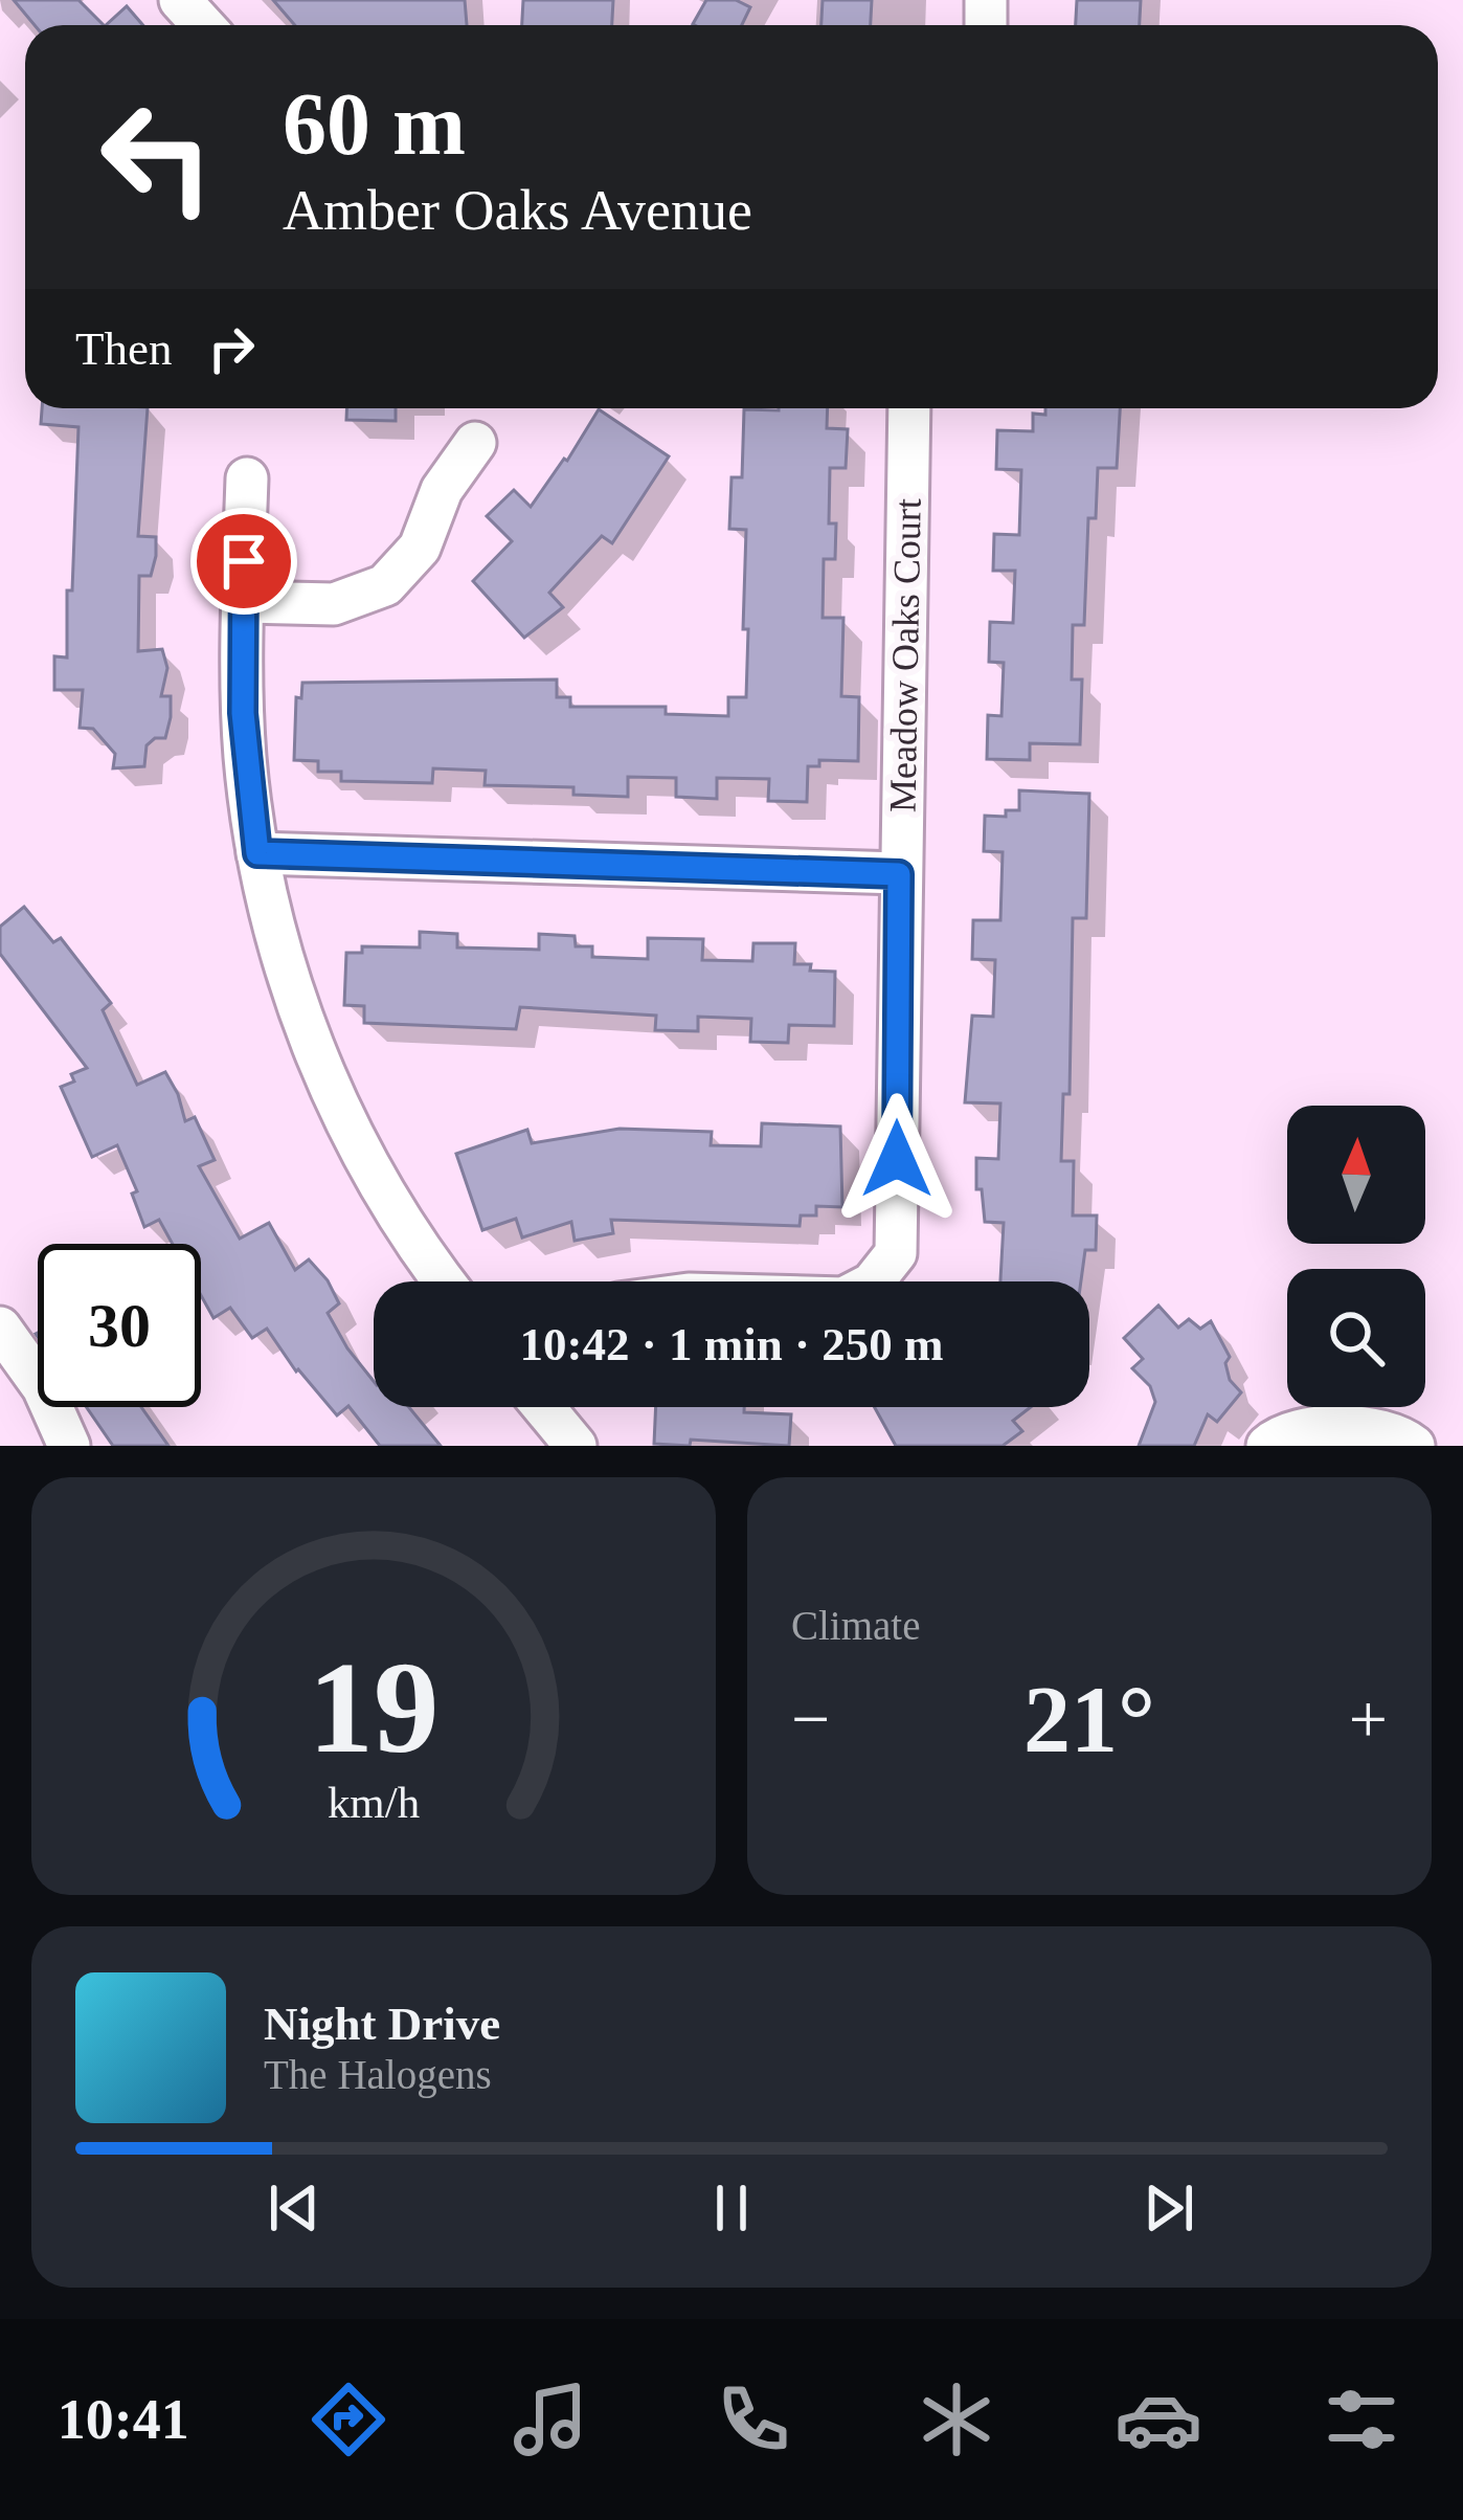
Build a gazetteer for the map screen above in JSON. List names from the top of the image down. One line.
{"streets":{"street":["Meadow Oaks Court"]},"north":"top","page":{"turn":["60 m","Amber Oaks Avenue"],"then":"Then","limit":"30","trip":"10:42 · 1 min · 250 m","tile":"Climate","heat":["−","21°","+"],"song":["Night Drive","The Halogens"],"tabs":"10:41","gauge":["19","km/h"]}}
